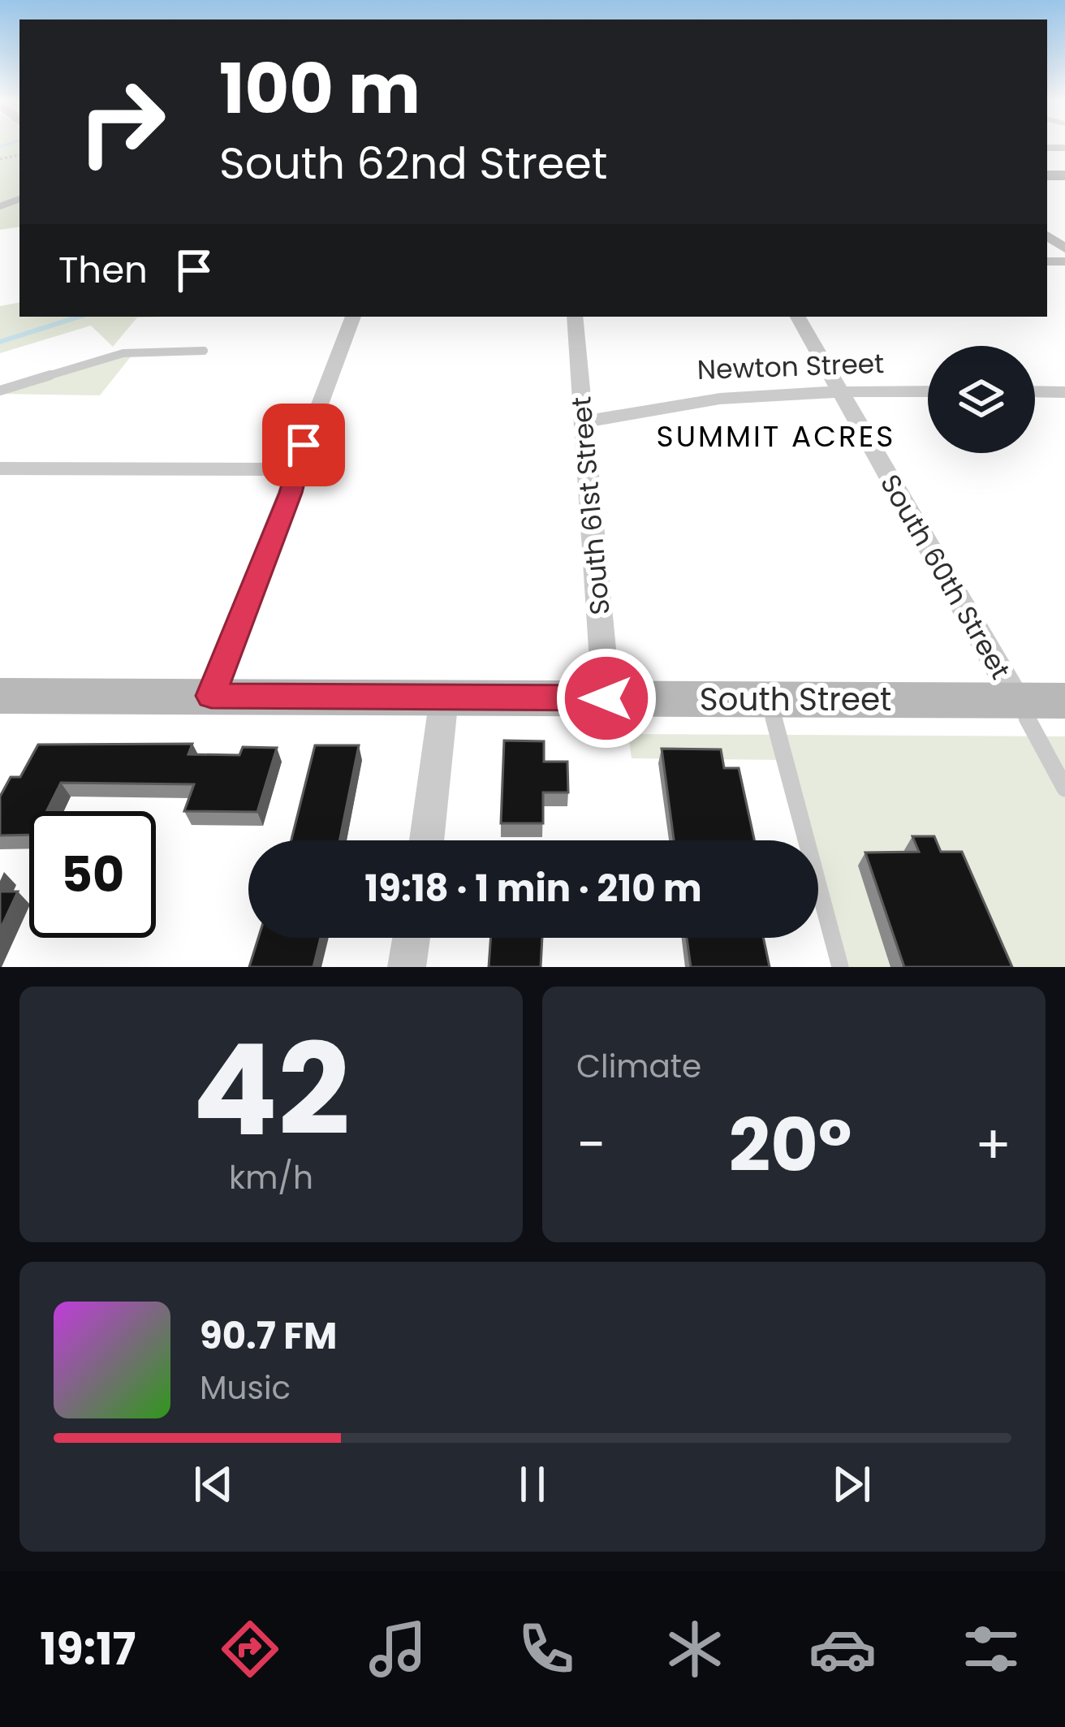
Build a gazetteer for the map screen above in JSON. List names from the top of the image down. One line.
{"streets":{"main road":["South Street"],"street":["Newton Street","South 61st Street","South 60th Street"]},"crossings":[["Newton Street","South 61st Street"],["Newton Street","South 60th Street"],["South 61st Street","South Street"],["South 60th Street","South Street"]],"districts":["SUMMIT ACRES"],"page":{"turn":["100 m","South 62nd Street"],"then":"Then","limit":"50","trip":"19:18 · 1 min · 210 m","tile":[["42","km/h"],"Climate"],"heat":["−","20°","+"],"song":["90.7 FM","Music"],"tabs":"19:17"}}
